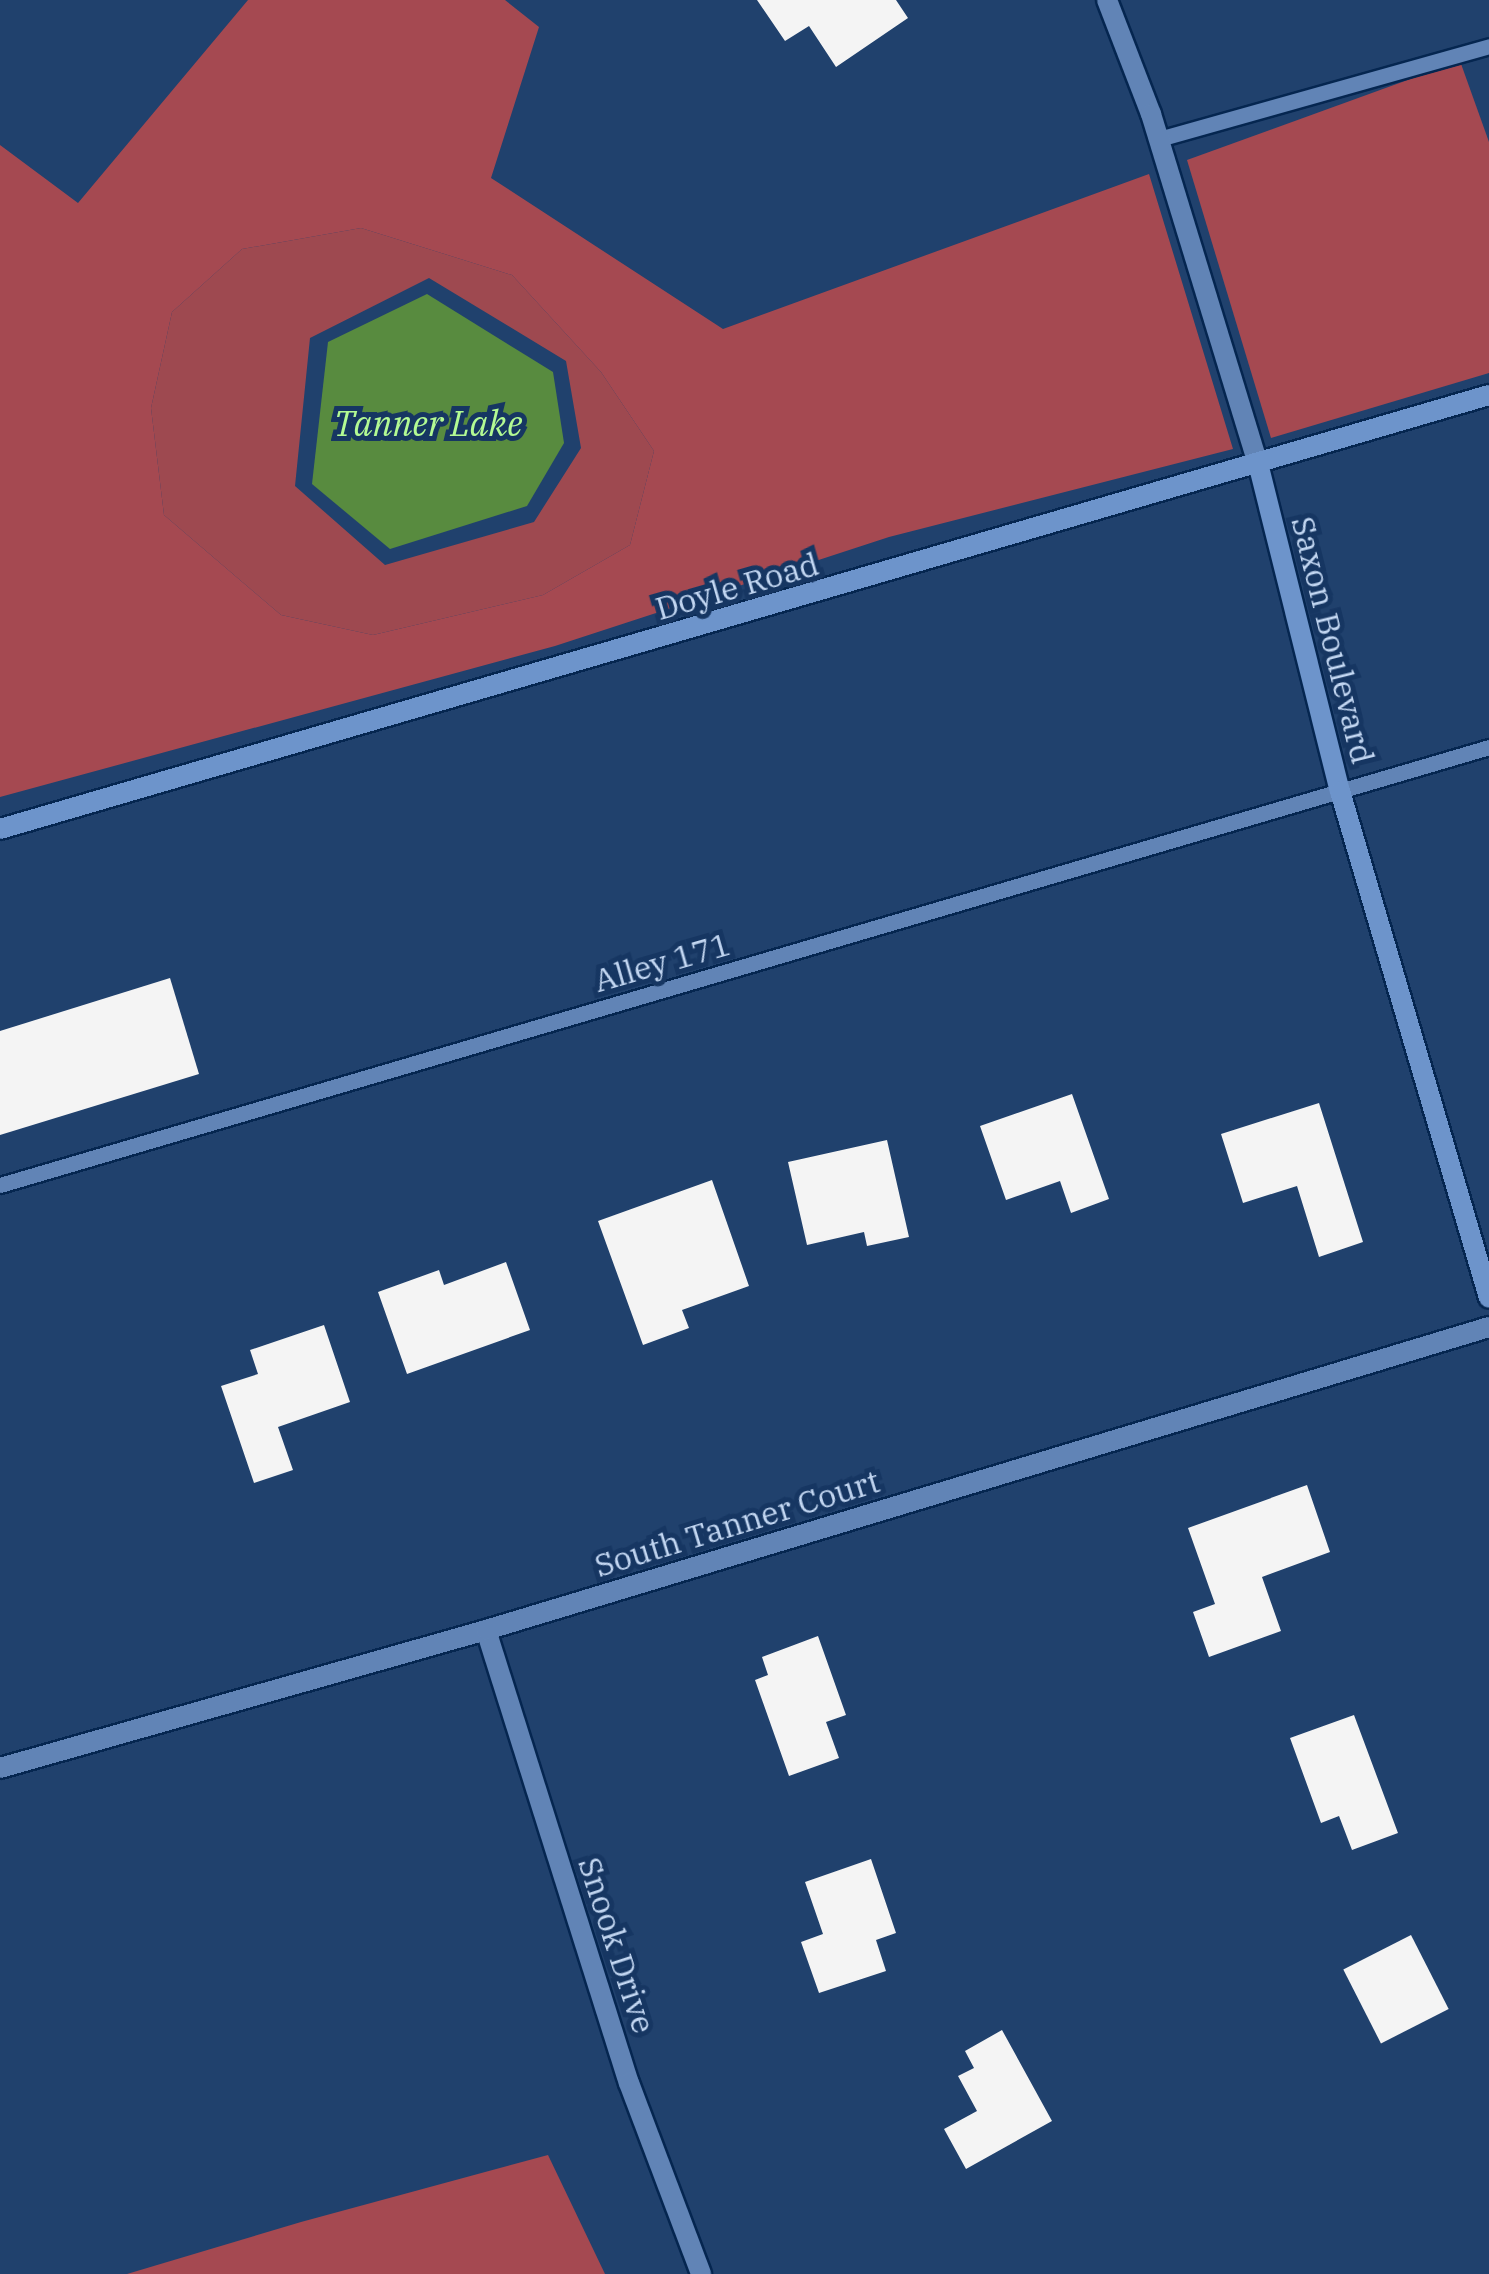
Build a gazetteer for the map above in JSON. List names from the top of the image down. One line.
{"streets":{"main road":["Doyle Road","Saxon Boulevard"],"street":["South Tanner Court","Snook Drive"],"lane":["Alley 171"]},"crossings":[["Doyle Road","Saxon Boulevard"],["Saxon Boulevard","Alley 171"],["South Tanner Court","Snook Drive"]],"water":["Tanner Lake"]}
